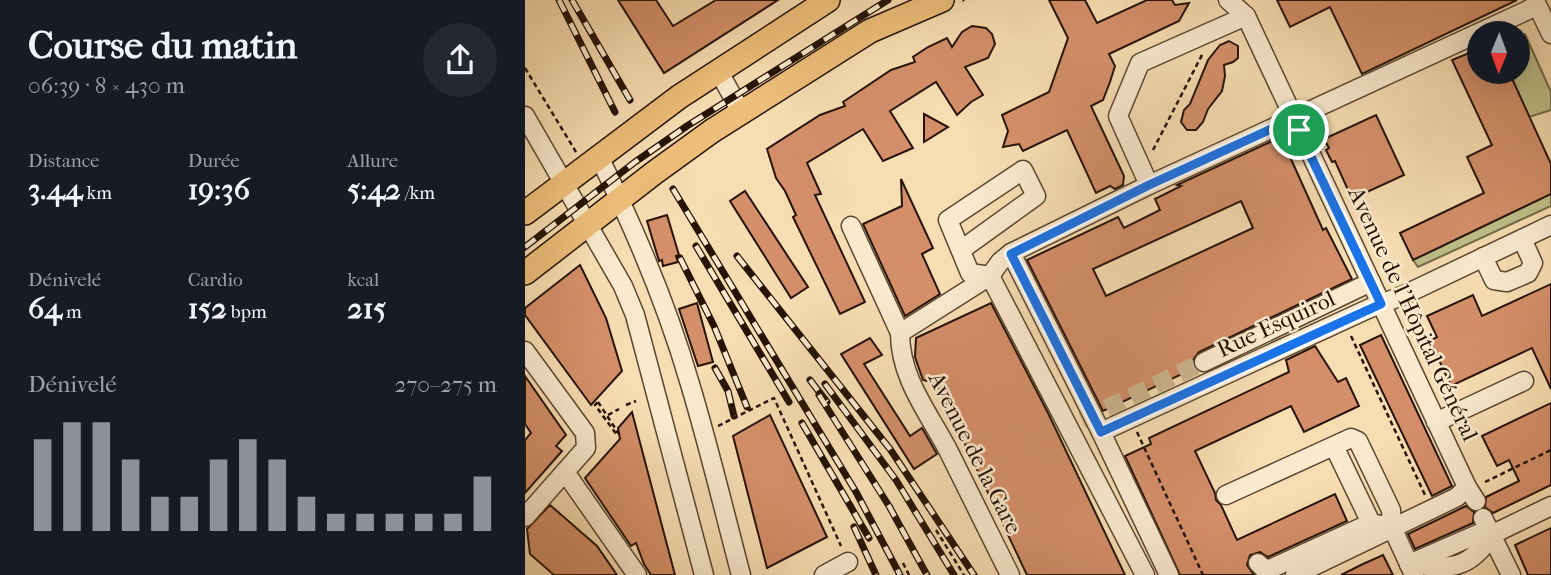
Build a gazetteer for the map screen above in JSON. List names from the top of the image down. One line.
{"streets":{"street":["Avenue de l'Hôpital Général","Rue Esquirol","Avenue de la Gare"]},"crossings":[["Avenue de l'Hôpital Général","Rue Esquirol"]],"north":"bottom","page":{"heading":["Course du matin","06:39 · 8 × 430 m"],"stats":[["Distance","3.44 km"],["Durée","19:36"],["Allure","5:42 /km"],["Dénivelé","64 m"],["Cardio","152 bpm"],["kcal","215"]],"chart":["Dénivelé","270–275 m"]}}
